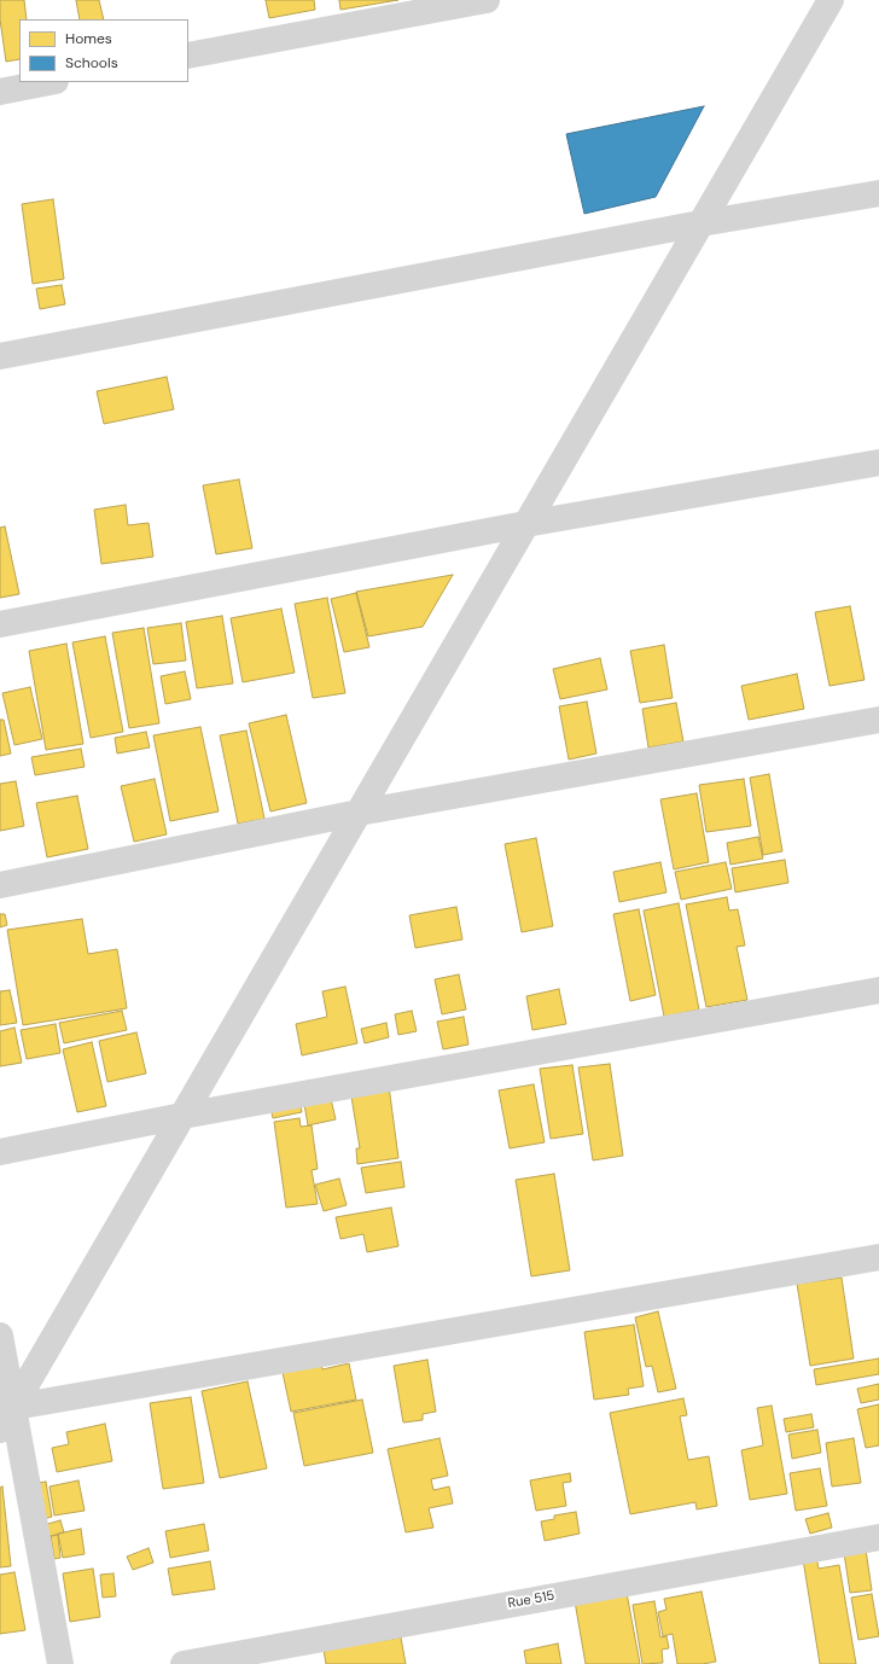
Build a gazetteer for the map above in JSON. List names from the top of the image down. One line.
{"streets":{"street":["Rue 515"]},"legend":["Homes","Schools"]}
